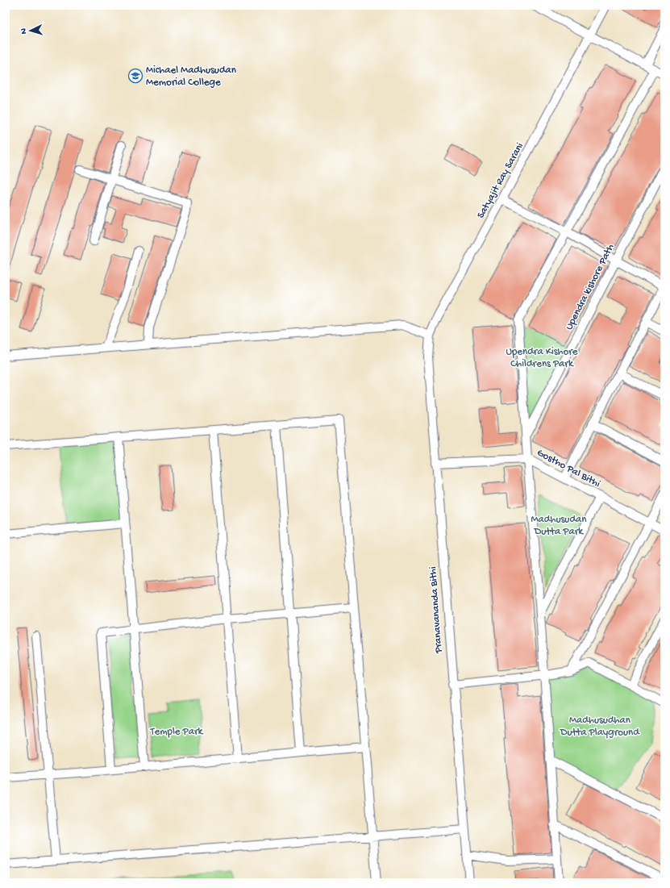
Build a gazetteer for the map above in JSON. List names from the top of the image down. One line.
{"streets":{"street":["Satyajit Ray Sarani","Upendra kishore Path","Gostho Pal Bithi","Pranavananda Bithi"]},"crossings":[["Satyajit Ray Sarani","Pranavananda Bithi"],["Gostho Pal Bithi","Pranavananda Bithi"]],"parks":["Upendra Kishore Childrens Park","Madhusudan Dutta Park","Madhusudhan Dutta Playground","Temple Park"],"places":{"school or university":["Michael Madhusudan Memorial College"]},"north":"left"}
